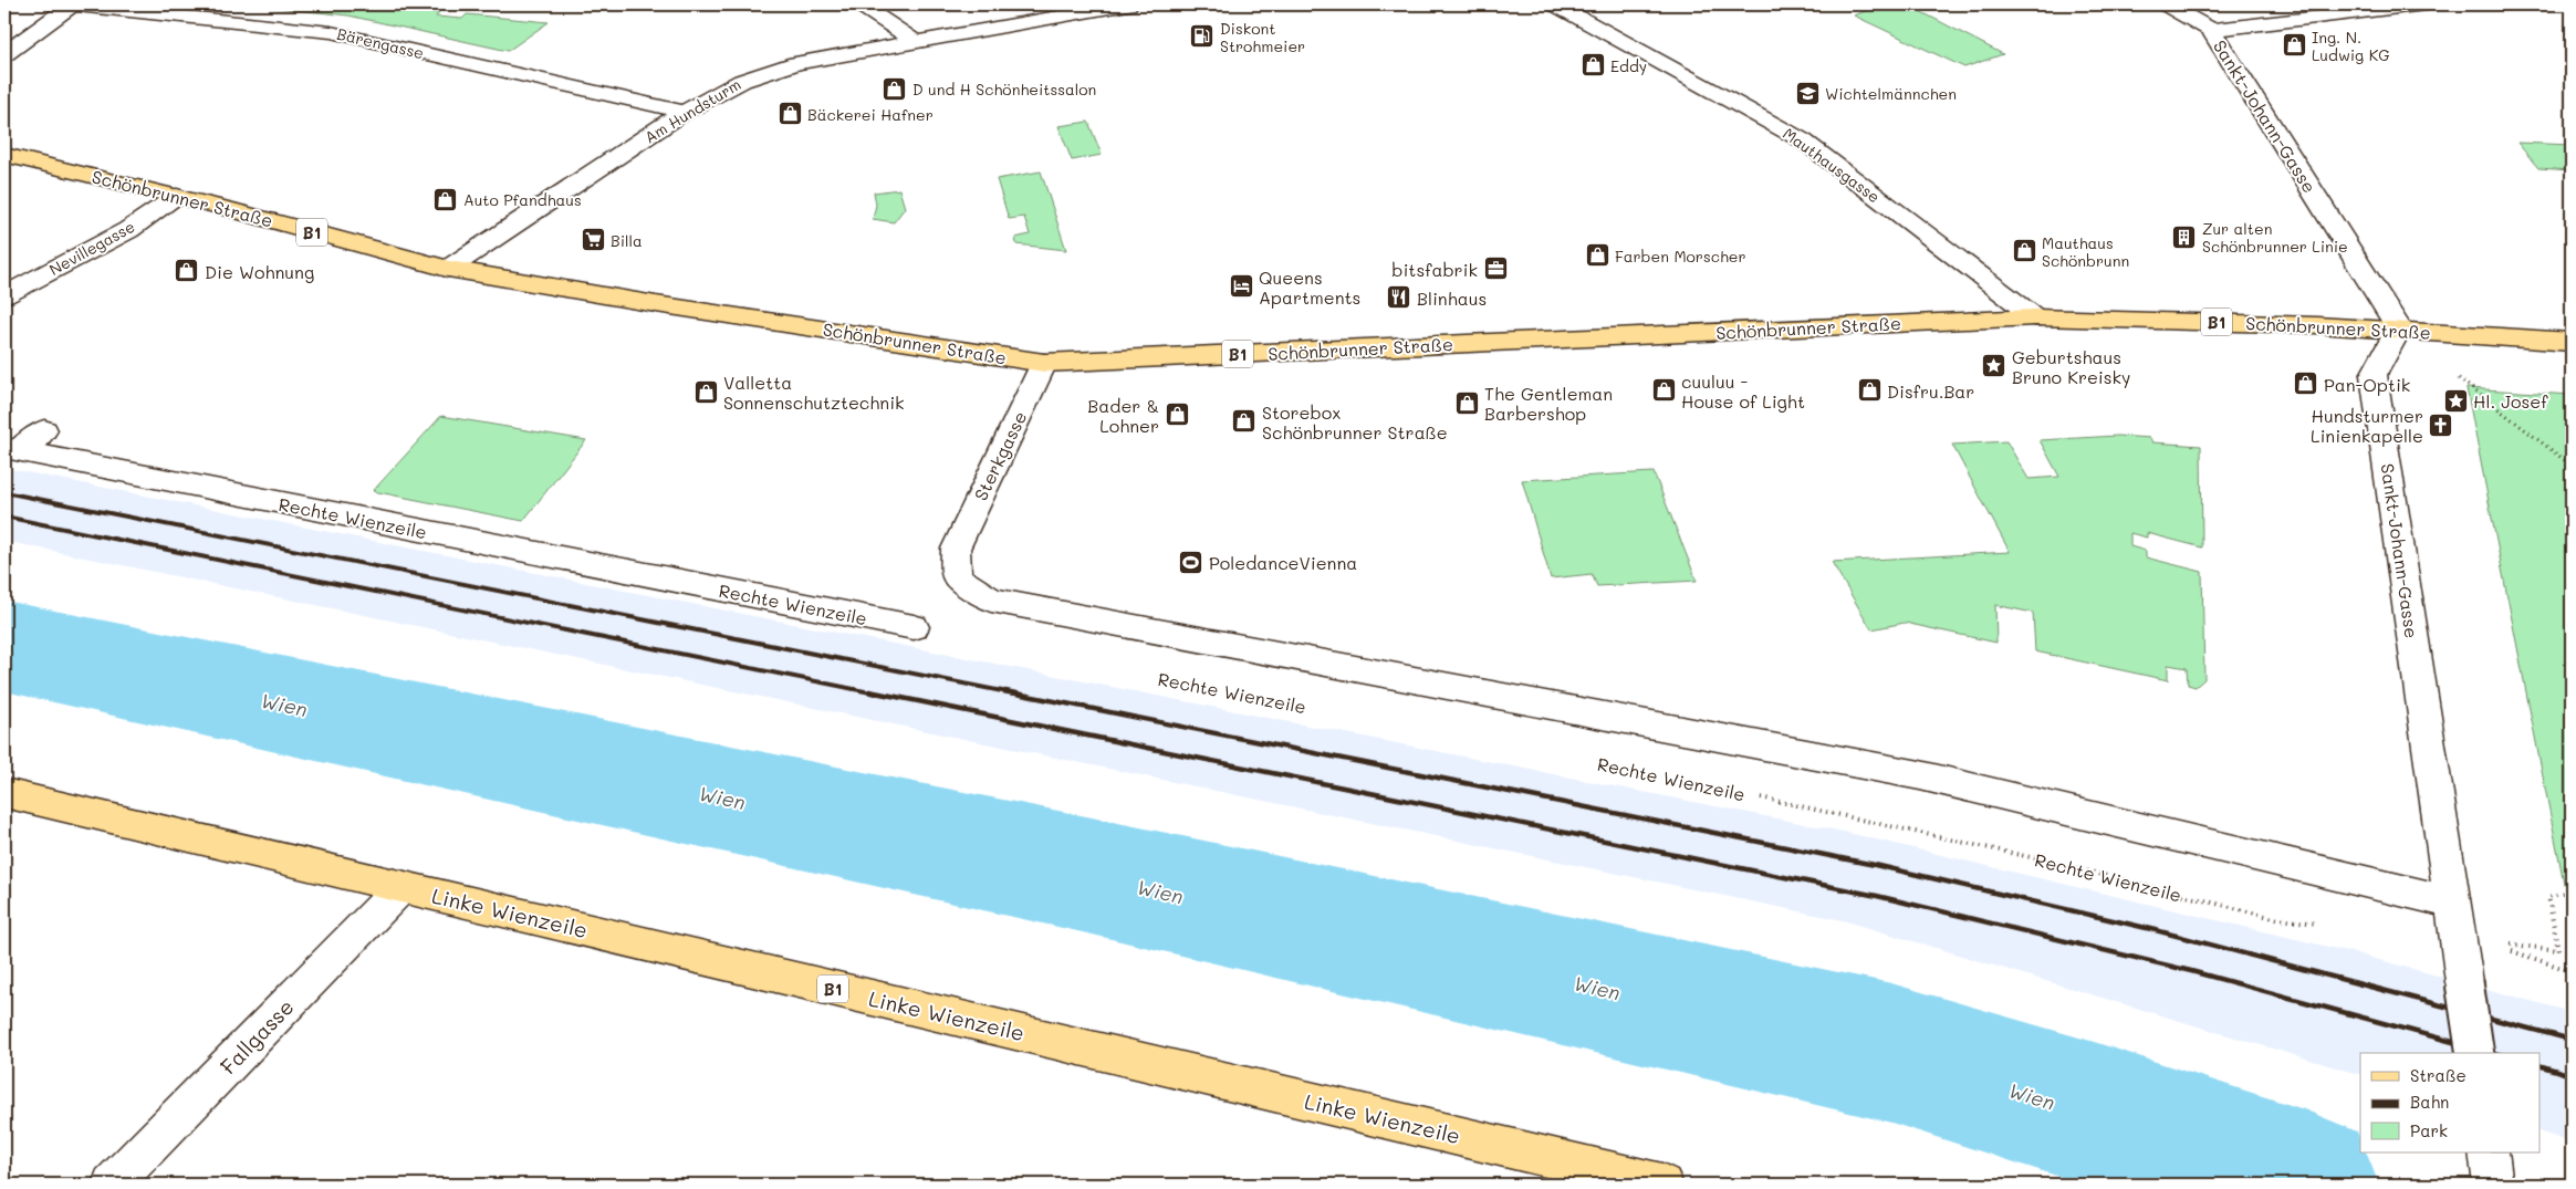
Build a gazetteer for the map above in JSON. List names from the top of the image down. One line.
{"streets":{"main road":["Schönbrunner Straße","B1","Linke Wienzeile"],"street":["Bärengasse","Am Hundsturm","Sankt-Johann-Gasse","Mauthausgasse","Nevillegasse","Sterkgasse","Rechte Wienzeile","Fallgasse"]},"crossings":[["Bärengasse","Am Hundsturm"],["Am Hundsturm","Schönbrunner Straße"],["Sankt-Johann-Gasse","Schönbrunner Straße"],["Sankt-Johann-Gasse","Sterkgasse"],["Mauthausgasse","Schönbrunner Straße"],["Schönbrunner Straße","Nevillegasse"],["Schönbrunner Straße","Sterkgasse"],["Linke Wienzeile","Fallgasse"]],"water":["Wien"],"places":{"fuel station":["Diskont Strohmeier"],"shop":["Ing. N. Ludwig KG","Eddy","D und H Schönheitssalon","Bäckerei Hafner","Auto Pfandhaus","Mauthaus Schönbrunn","Farben Morscher","Die Wohnung","Pan-Optik","cuuluu - House of Light","Disfru.Bar","Valletta Sonnenschutztechnik","The Gentleman Barbershop","Bader & Lohner","Storebox Schönbrunner Straße"],"school or university":["Wichtelmännchen"],"building":["Zur alten Schönbrunner Linie"],"supermarket":["Billa"],"office":["bitsfabrik"],"hotel":["Queens Apartments"],"restaurant":["Blinhaus"],"place":["Geburtshaus Bruno Kreisky","Hl. Josef"],"church":["Hundsturmer Linienkapelle"],"sports":["PoledanceVienna"]},"legend":["Straße","Bahn","Park"]}
